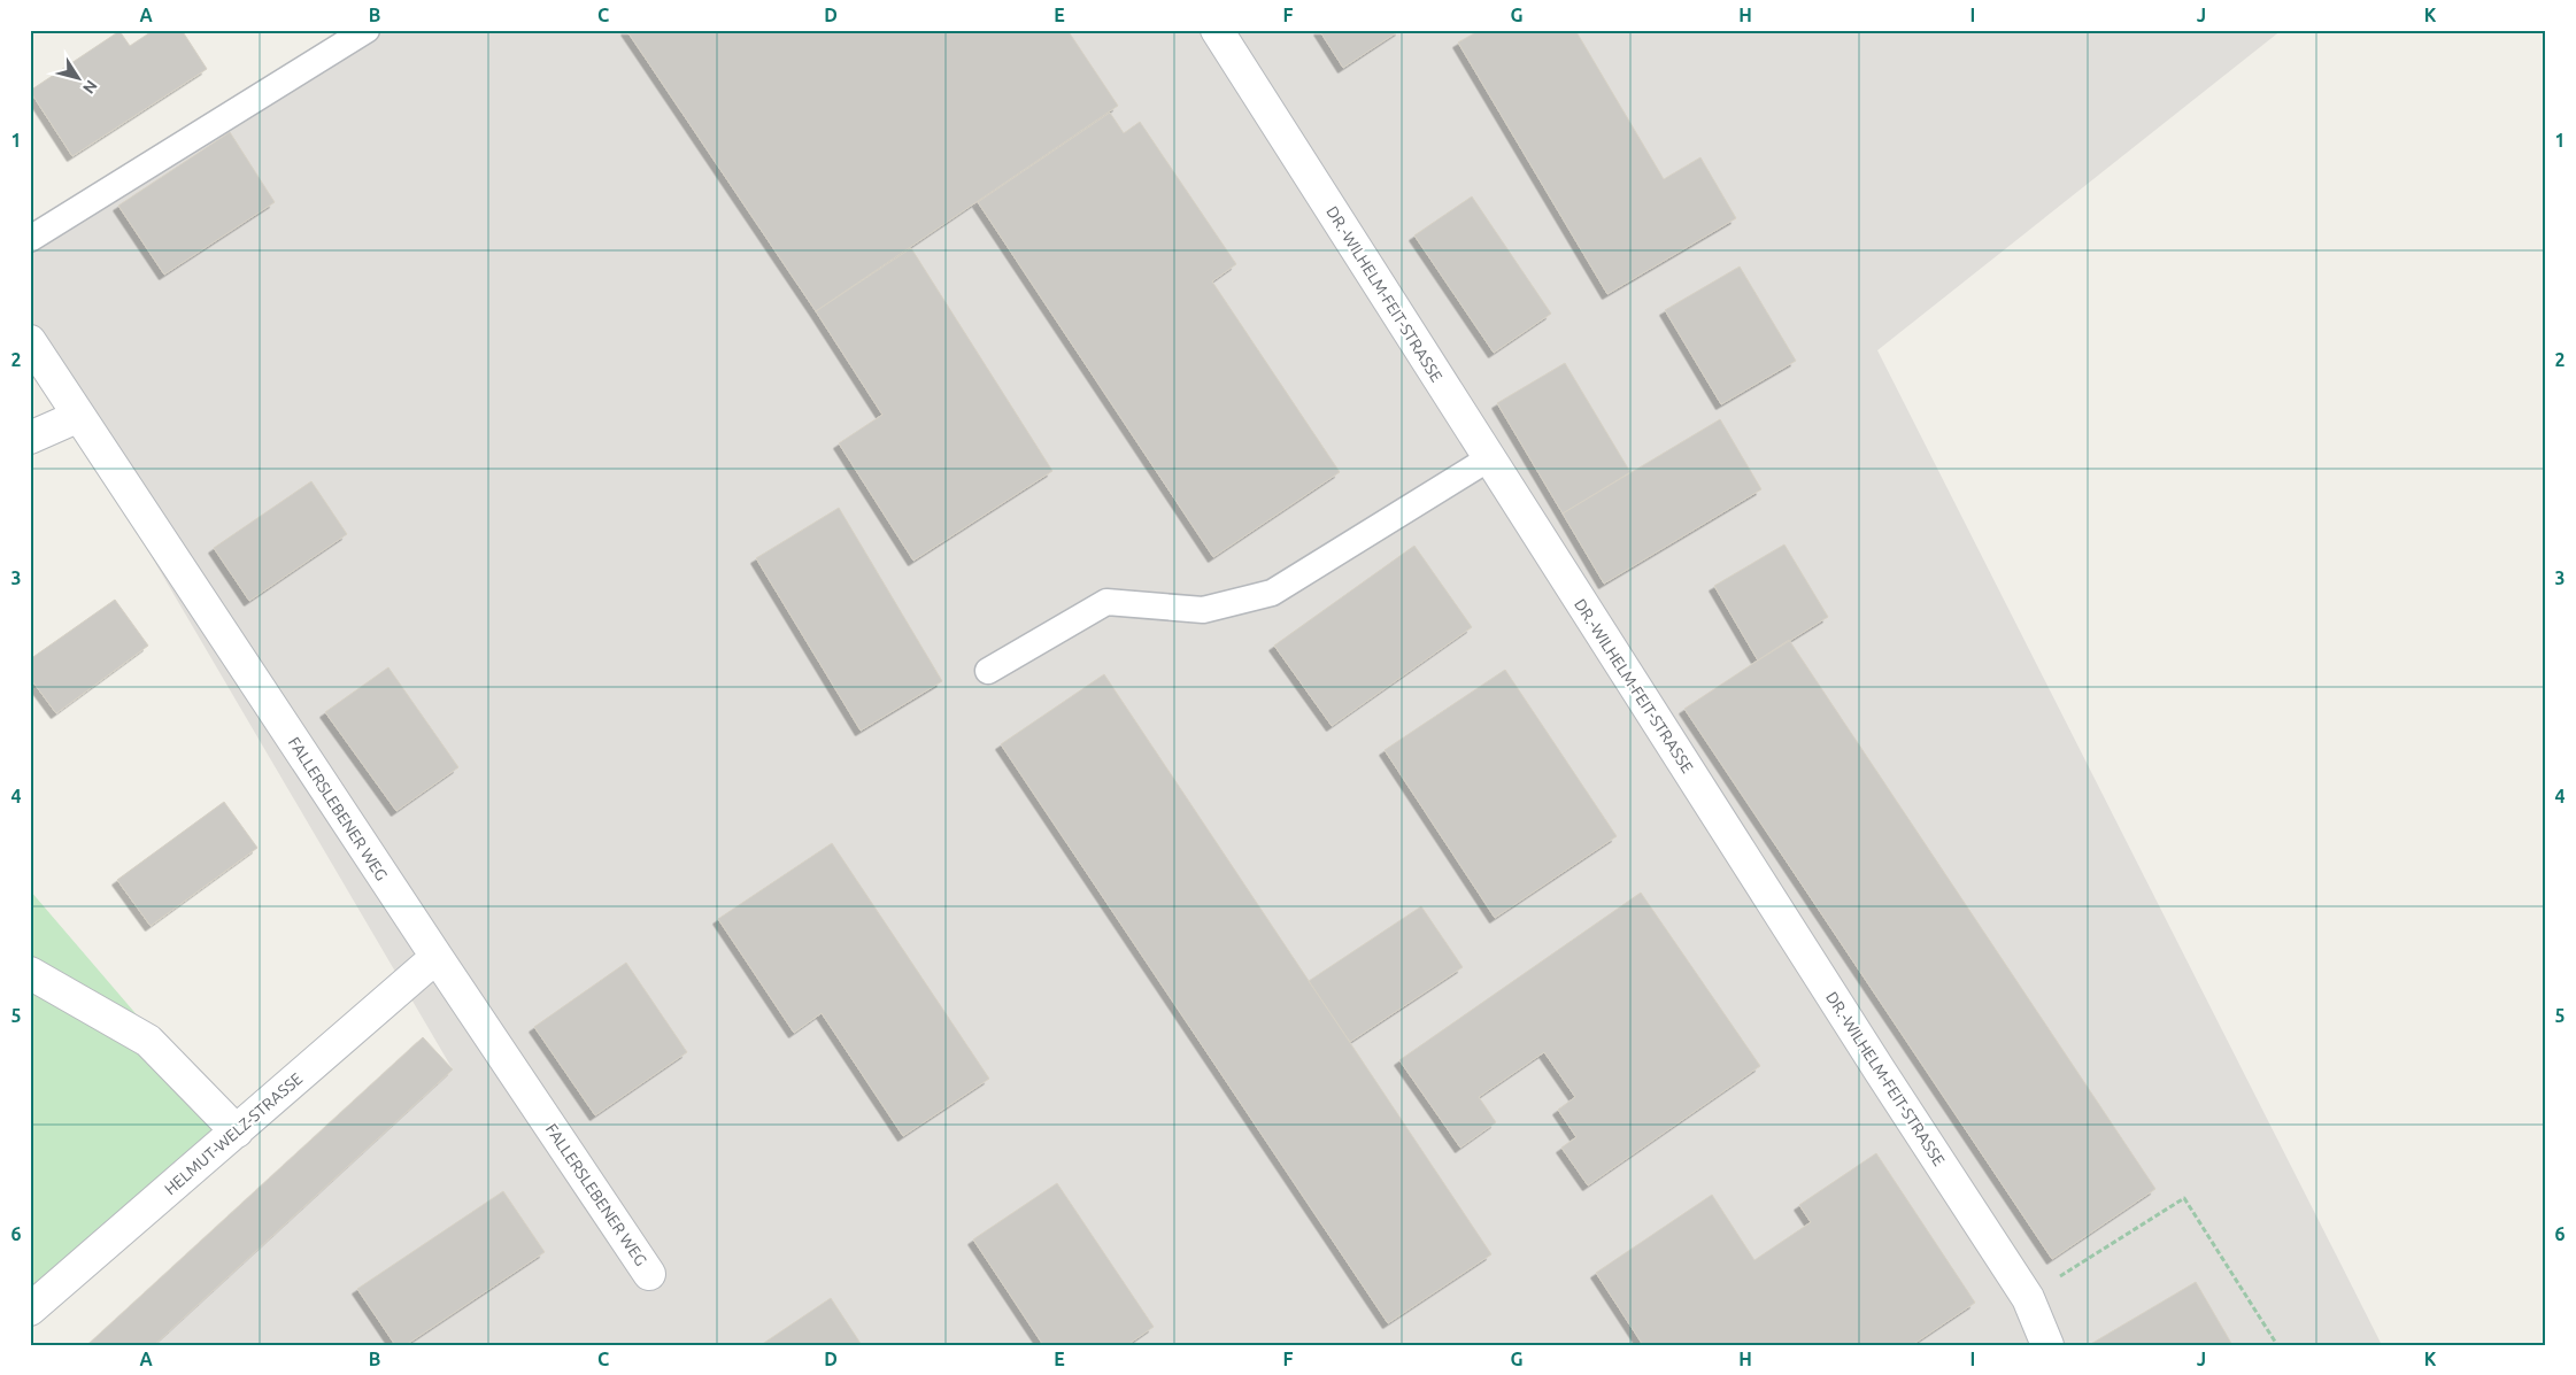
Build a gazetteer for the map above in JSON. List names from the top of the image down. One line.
{"streets":{"street":["DR.-WILHELM-FEIT-STRASSE","FALLERSLEBENER WEG","HELMUT-WELZ-STRASSE"]},"crossings":[["FALLERSLEBENER WEG","HELMUT-WELZ-STRASSE"]],"north":"bottom right","grid":{"columns":["A","B","C","D","E","F","G","H","I","J","K"],"rows":["1","2","3","4","5","6"]}}
